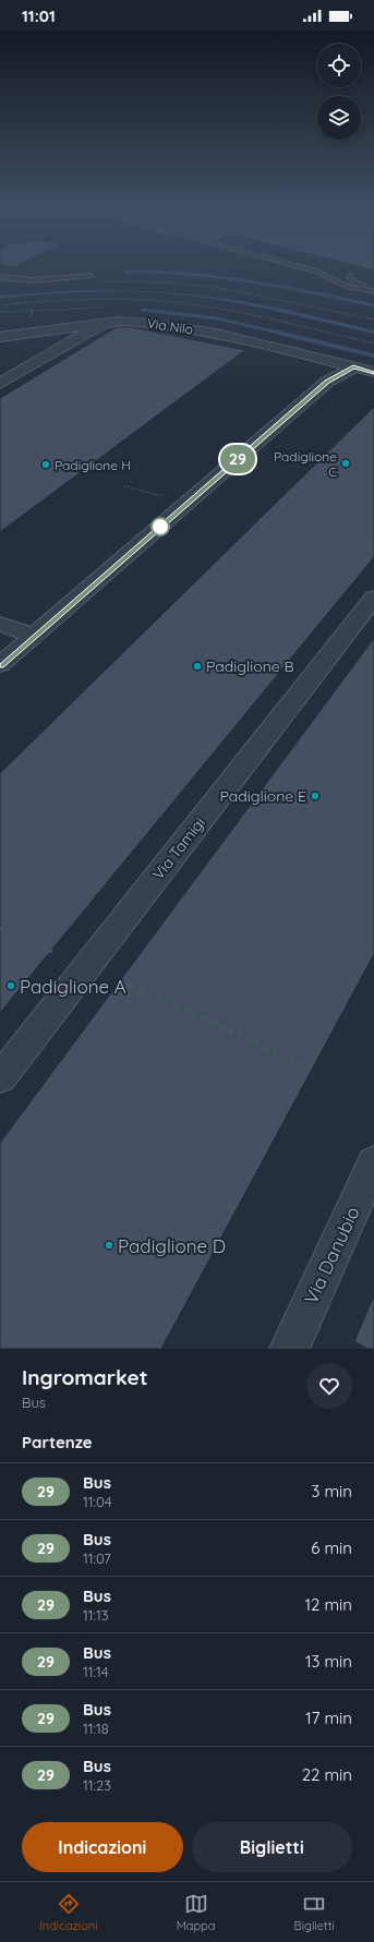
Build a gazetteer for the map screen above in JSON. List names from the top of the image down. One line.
{"streets":{"street":["Via Nilo","Via Tamigi","Via Danubio"]},"places":["Padiglione C","Padiglione H","Padiglione B","Padiglione E","Padiglione A","Padiglione D"],"lines":["bus line 29"],"page":{"status":"11:01","on_map":"29","heading":[["Ingromarket","Bus"],"Partenze"],"list":[{"mark":"29","name":"Bus","note":"11:04","value":"3 min"},{"mark":"29","name":"Bus","note":"11:07","value":"6 min"},{"mark":"29","name":"Bus","note":"11:13","value":"12 min"},{"mark":"29","name":"Bus","note":"11:14","value":"13 min"},{"mark":"29","name":"Bus","note":"11:18","value":"17 min"},{"mark":"29","name":"Bus","note":"11:23","value":"22 min"}],"buttons":["Indicazioni","Biglietti"],"tabs":["Indicazioni","Mappa","Biglietti"]}}
